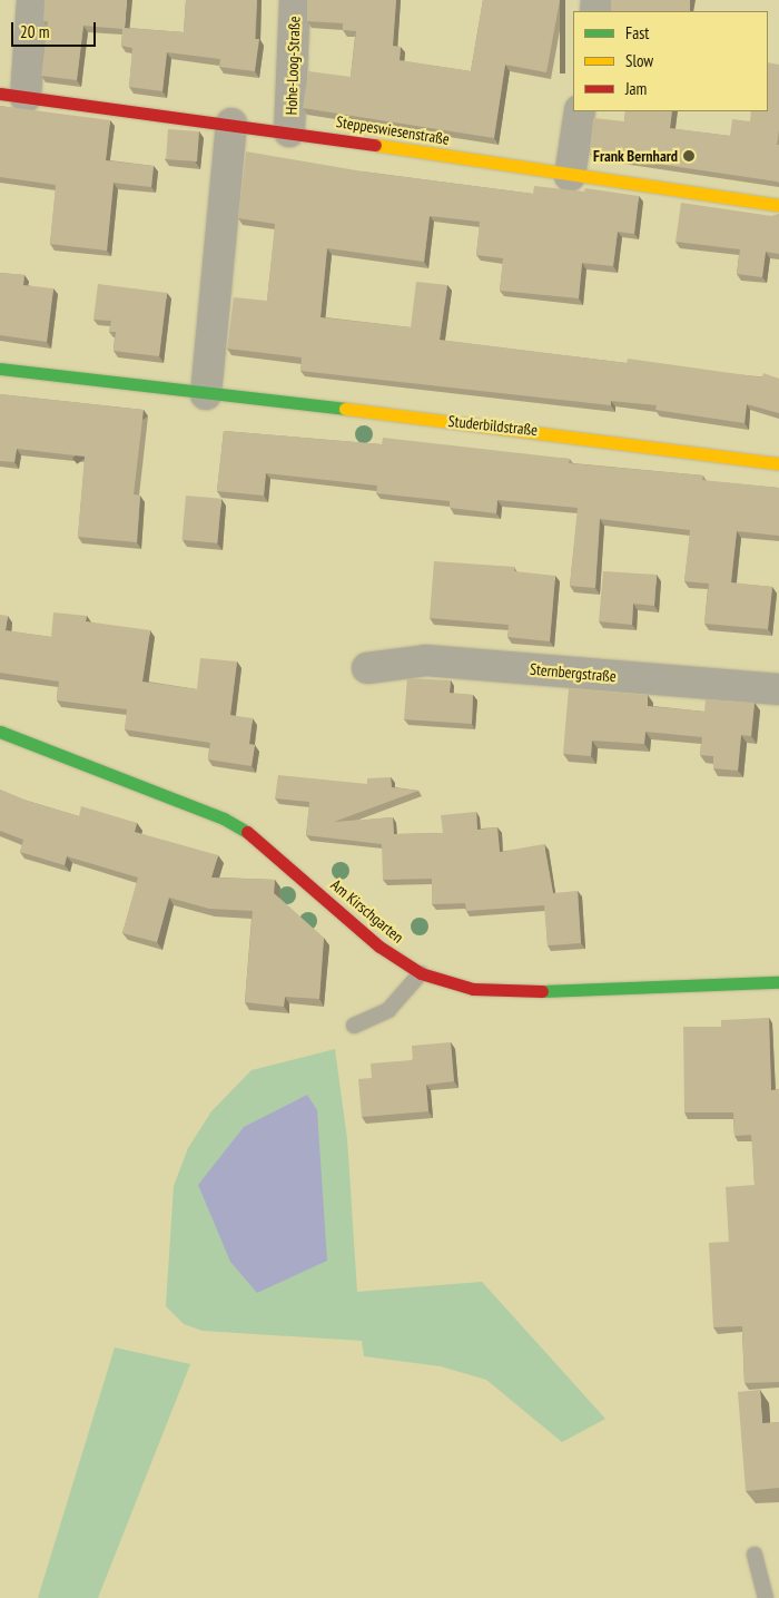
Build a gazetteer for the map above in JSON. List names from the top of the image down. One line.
{"streets":{"street":["Hohe-Loog-Straße","Steppeswiesenstraße","Studerbildstraße","Sternbergstraße","Am Kirschgarten"]},"crossings":[["Hohe-Loog-Straße","Steppeswiesenstraße"]],"places":["Frank Bernhard"],"legend":["Fast","Slow","Jam"],"scale_bar":"20 m"}
